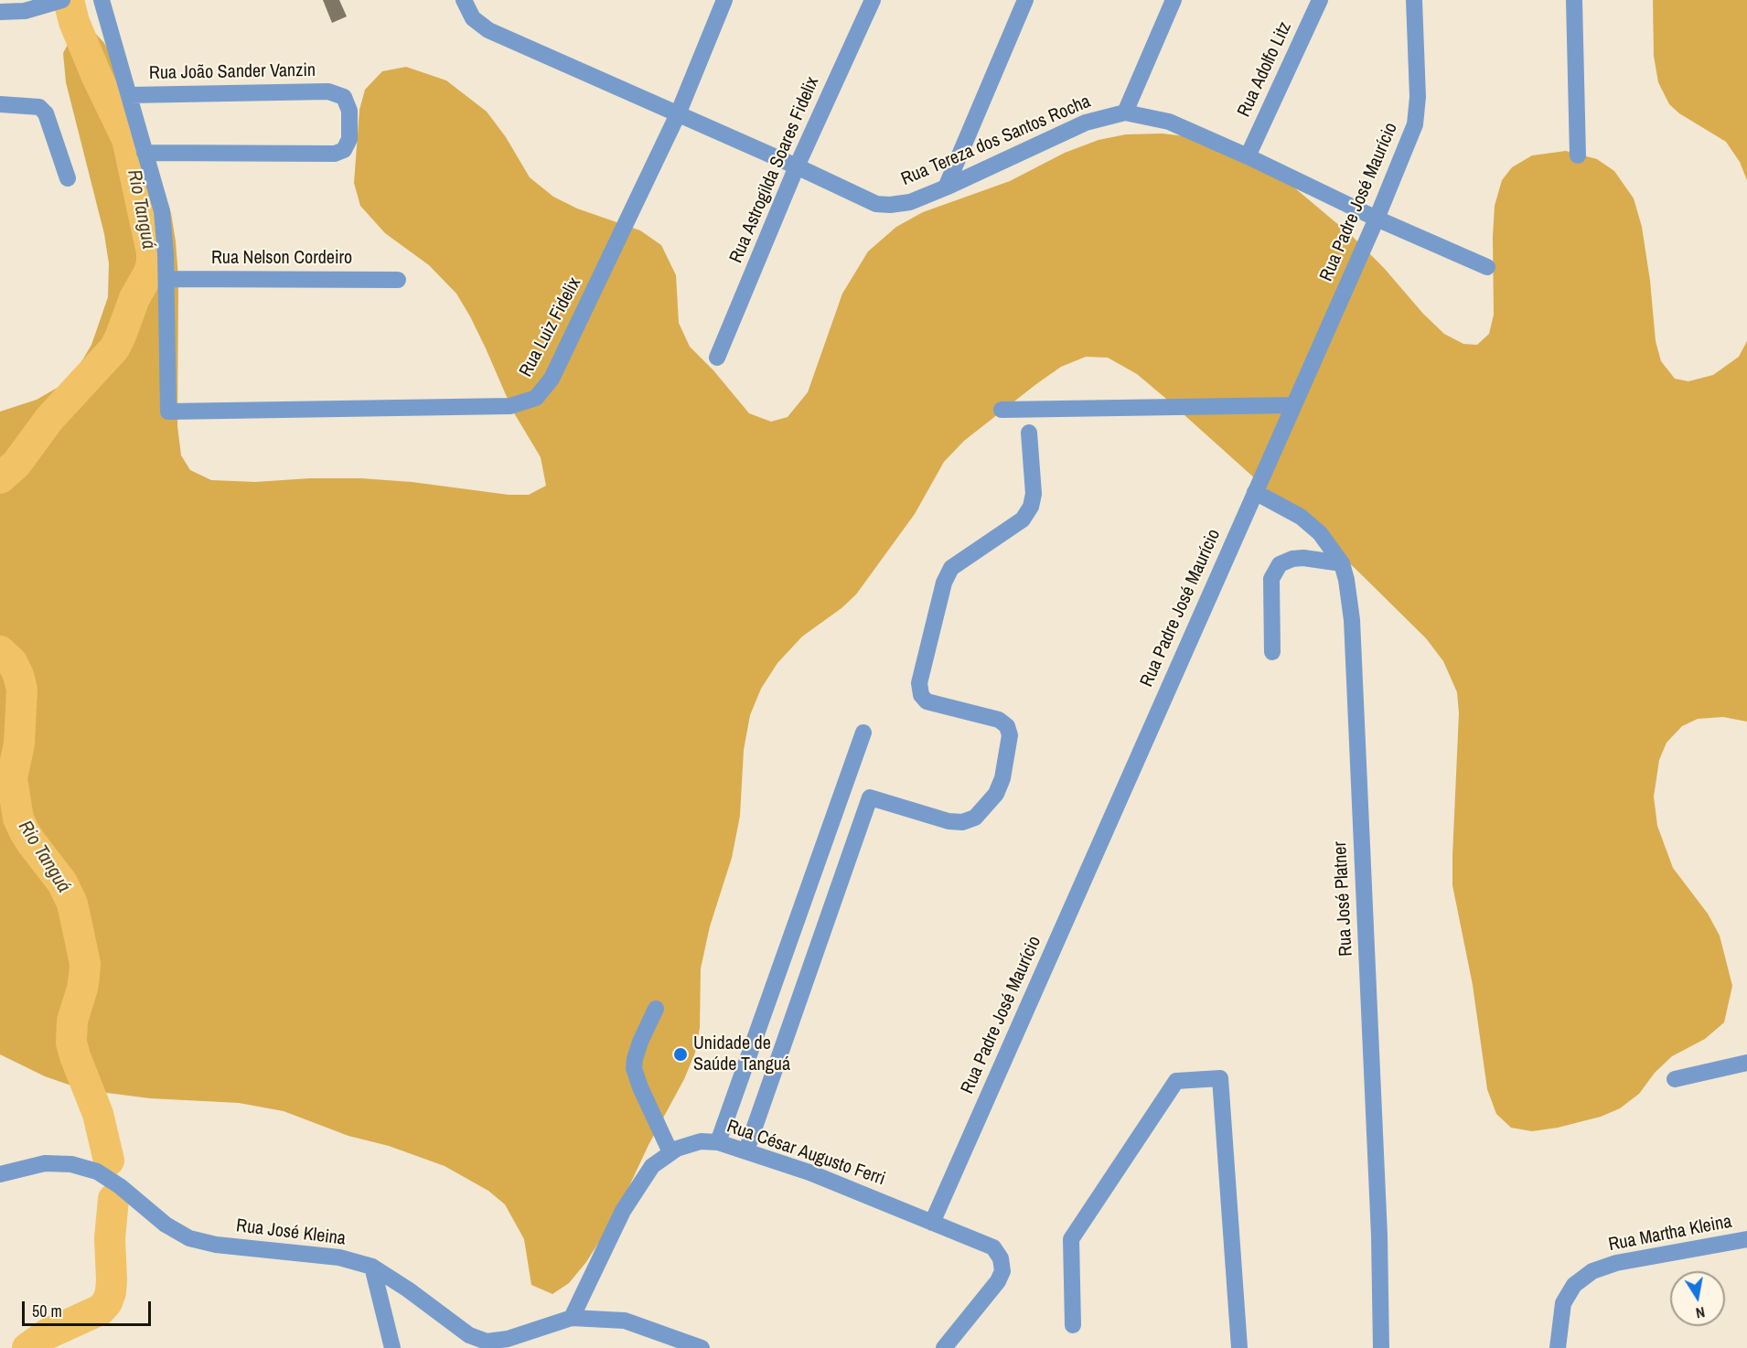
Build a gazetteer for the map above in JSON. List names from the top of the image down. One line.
{"streets":{"street":["Rua Adolfo Litz","Rua João Sander Vanzin","Rua Tereza dos Santos Rocha","Rua Astrogilda Soares Fidelix","Rua Padre José Maurício","Rua Nelson Cordeiro","Rua Luiz Fidelix","Rua José Platner","Rua César Augusto Ferri","Rua José Kleina","Rua Martha Kleina"]},"crossings":[["Rua Adolfo Litz","Rua Tereza dos Santos Rocha"],["Rua Tereza dos Santos Rocha","Rua Astrogilda Soares Fidelix"],["Rua Tereza dos Santos Rocha","Rua Padre José Maurício"],["Rua Tereza dos Santos Rocha","Rua Luiz Fidelix"],["Rua Padre José Maurício","Rua José Platner"],["Rua Padre José Maurício","Rua César Augusto Ferri"],["Rua Nelson Cordeiro","Rua Luiz Fidelix"],["Rua César Augusto Ferri","Rua José Kleina"]],"water":["Rio Tanguá"],"places":["Unidade de Saúde Tanguá"],"scale_bar":"50 m","north":"bottom"}
